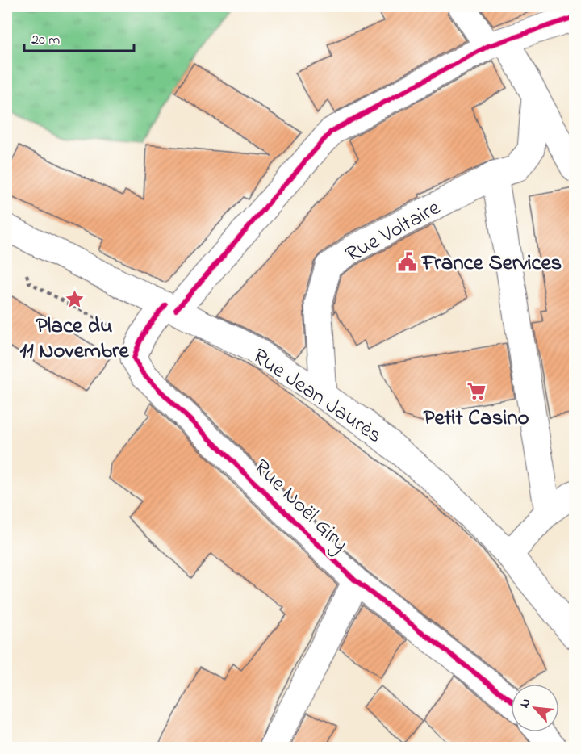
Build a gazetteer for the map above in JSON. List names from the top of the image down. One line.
{"streets":{"street":["Rue Voltaire","Rue Jean Jaurès","Rue Noël Giry"]},"crossings":[["Rue Voltaire","Rue Jean Jaurès"],["Rue Jean Jaurès","Rue Noël Giry"]],"places":{"public building":["France Services"],"place":["Place du 11 Novembre"],"supermarket":["Petit Casino"]},"scale_bar":"20 m","north":"top left"}
